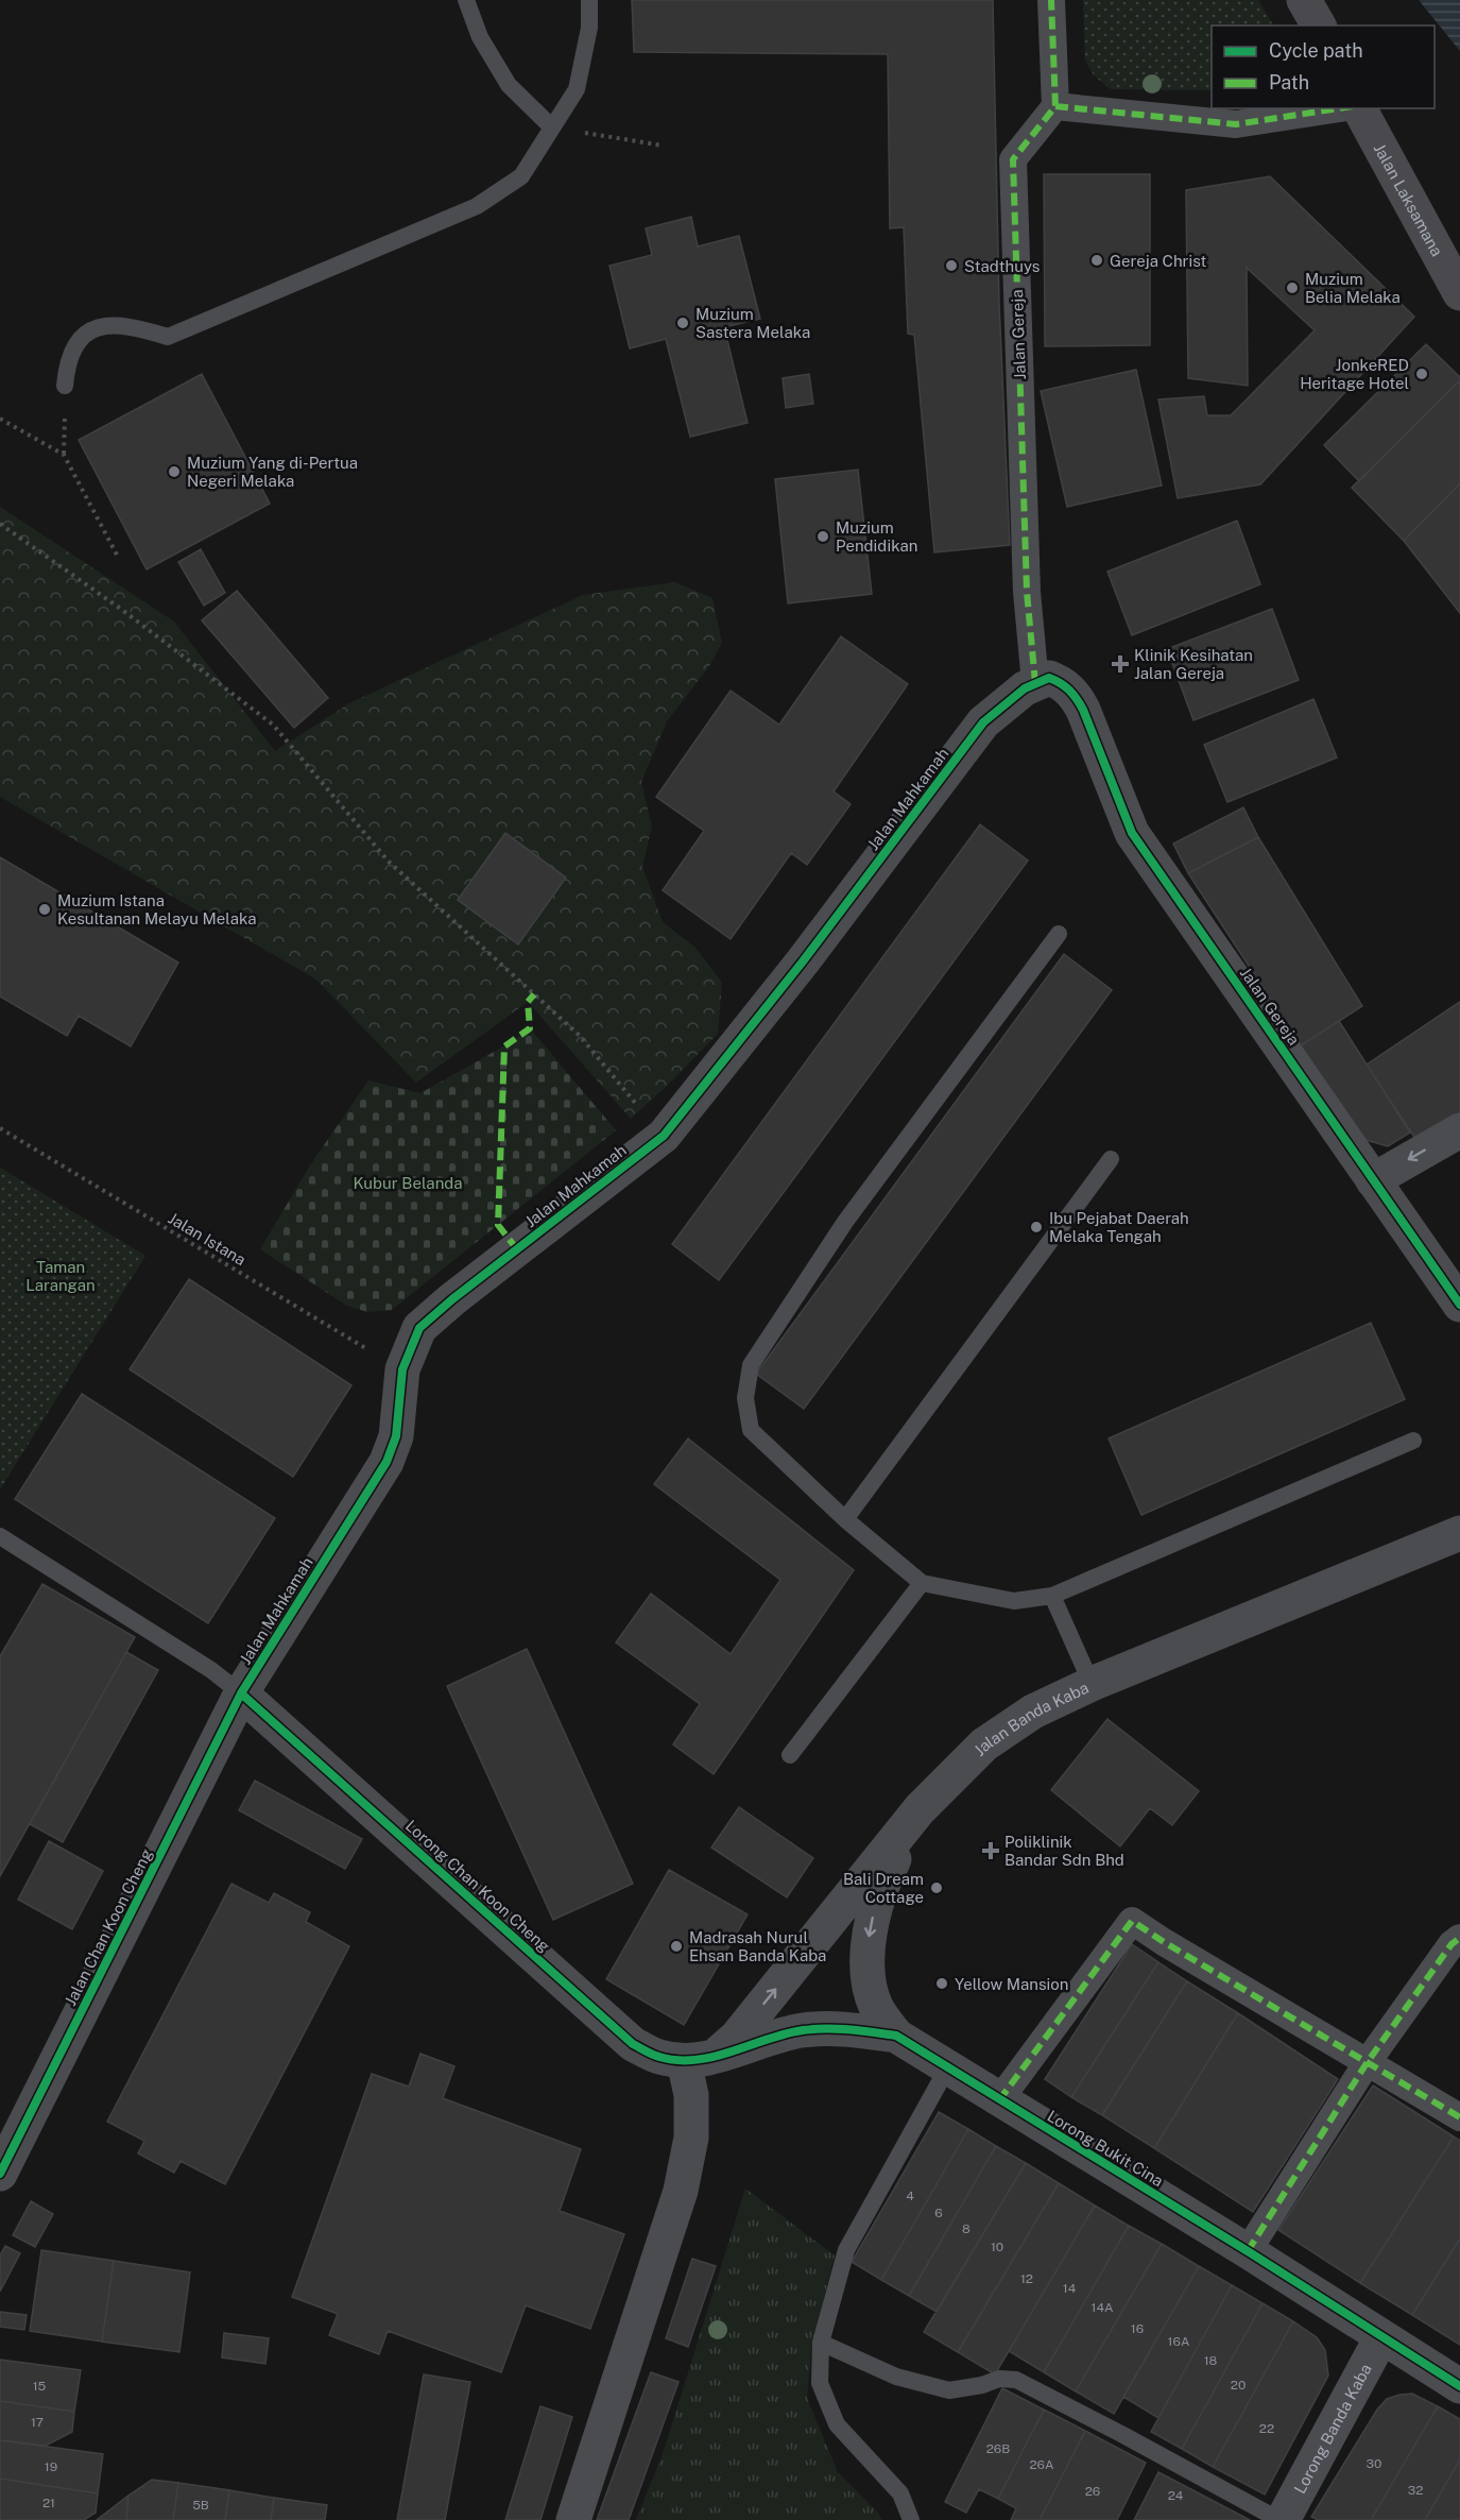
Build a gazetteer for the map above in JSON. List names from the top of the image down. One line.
{"streets":{"main road":["Jalan Laksamana"],"street":["Jalan Gereja","Jalan Mahkamah","Jalan Banda Kaba","Lorong Chan Koon Cheng","Jalan Chan Koon Cheng","Lorong Bukit Cina","Lorong Banda Kaba"],"path":["Jalan Istana"]},"crossings":[["Jalan Gereja","Jalan Mahkamah"],["Jalan Mahkamah","Jalan Istana"],["Jalan Mahkamah","Lorong Chan Koon Cheng"],["Jalan Mahkamah","Jalan Chan Koon Cheng"],["Jalan Banda Kaba","Lorong Chan Koon Cheng"],["Jalan Banda Kaba","Lorong Bukit Cina"],["Lorong Chan Koon Cheng","Jalan Chan Koon Cheng"],["Lorong Chan Koon Cheng","Lorong Bukit Cina"],["Lorong Bukit Cina","Lorong Banda Kaba"]],"one_way":["Jalan Banda Kaba"],"parks":["Kubur Belanda","Taman Larangan"],"places":{"other":["Gereja Christ","Stadthuys","Muzium Belia Melaka","Muzium Sastera Melaka","JonkeRED Heritage Hotel","Muzium Yang di-Pertua Negeri Melaka","Muzium Pendidikan","Muzium Istana Kesultanan Melayu Melaka","Ibu Pejabat Daerah Melaka Tengah","Bali Dream Cottage","Madrasah Nurul Ehsan Banda Kaba","Yellow Mansion"],"health":["Klinik Kesihatan Jalan Gereja","Poliklinik Bandar Sdn Bhd"]},"house_numbers":["4","6","8","10","12","14","14A","16","16A","18","20","15","17","22","26B","30","26A","19","32","26","24","21","5B"],"legend":["Cycle path","Path"]}
